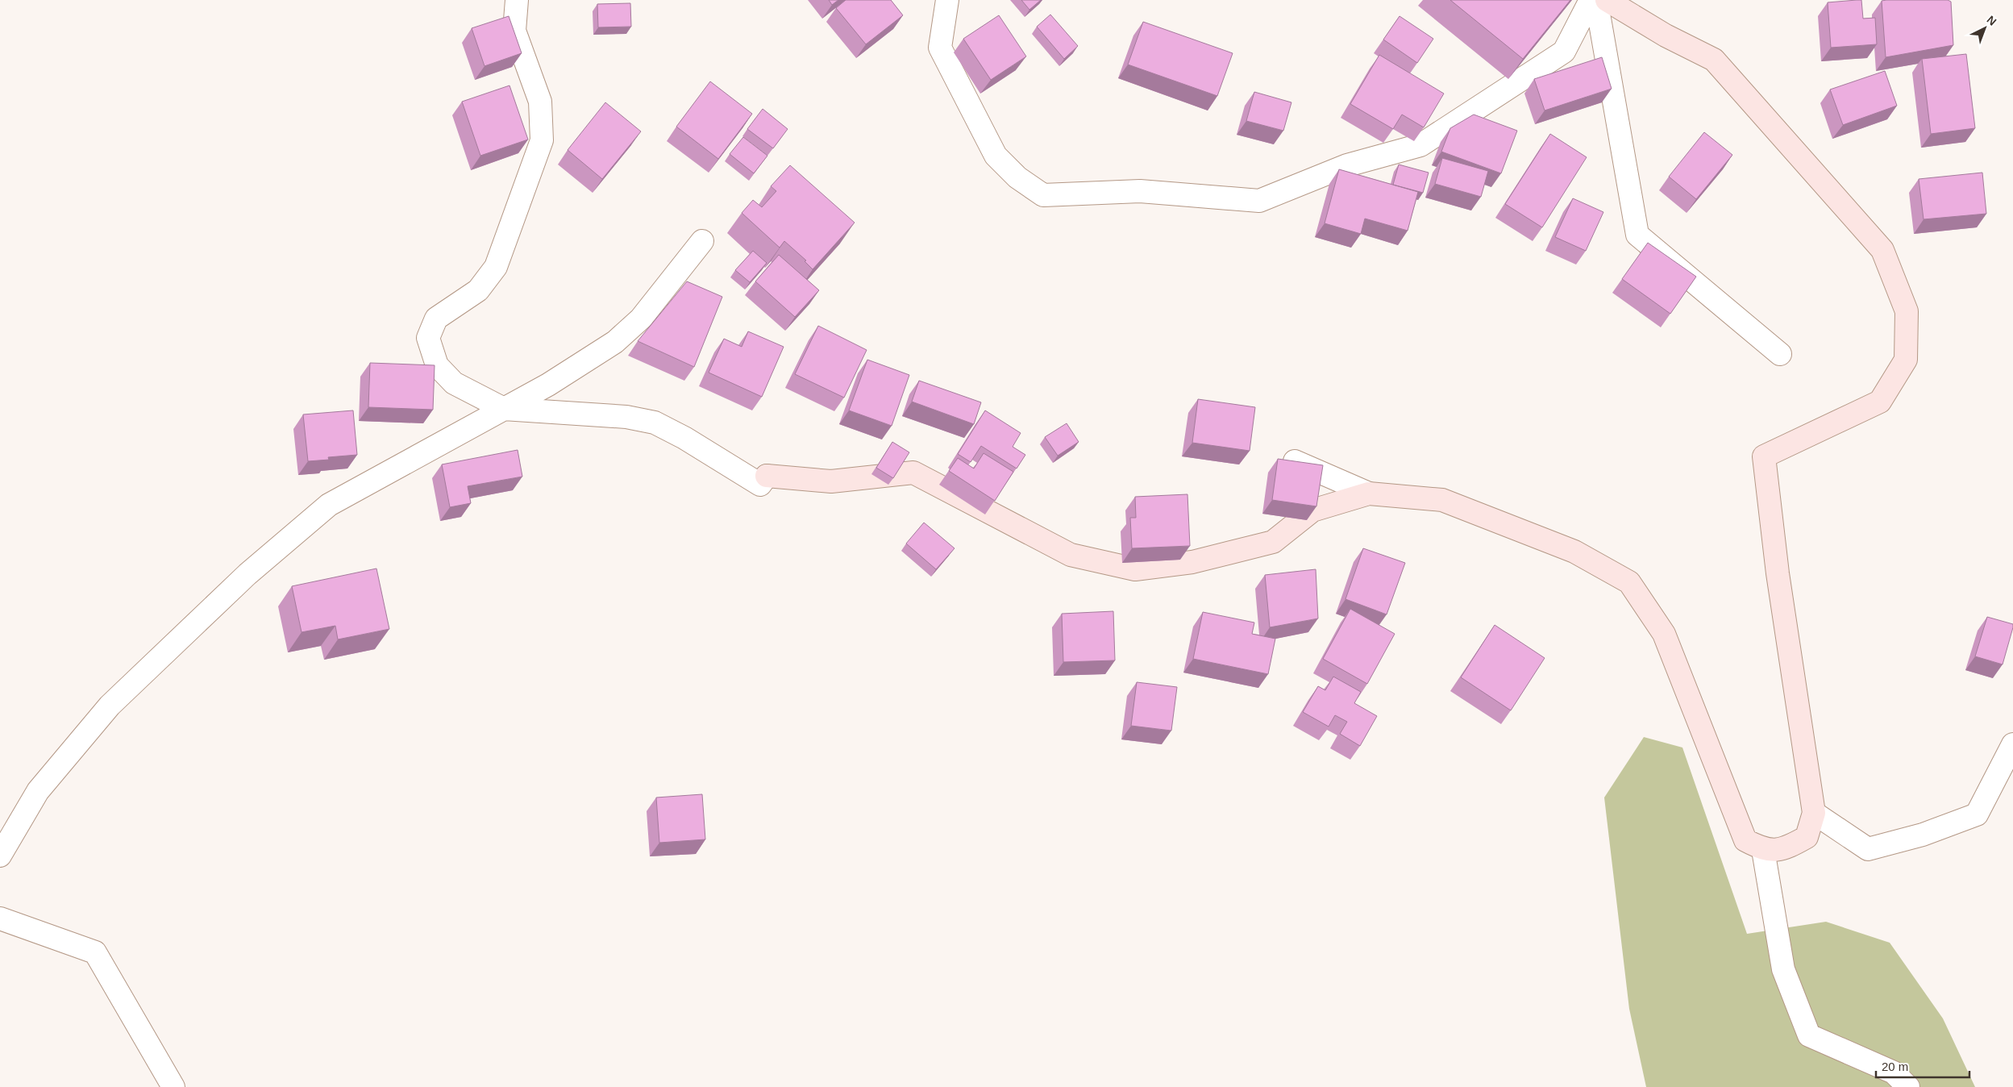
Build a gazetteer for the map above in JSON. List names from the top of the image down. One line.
{"scale_bar":"20 m","north":"top right"}
